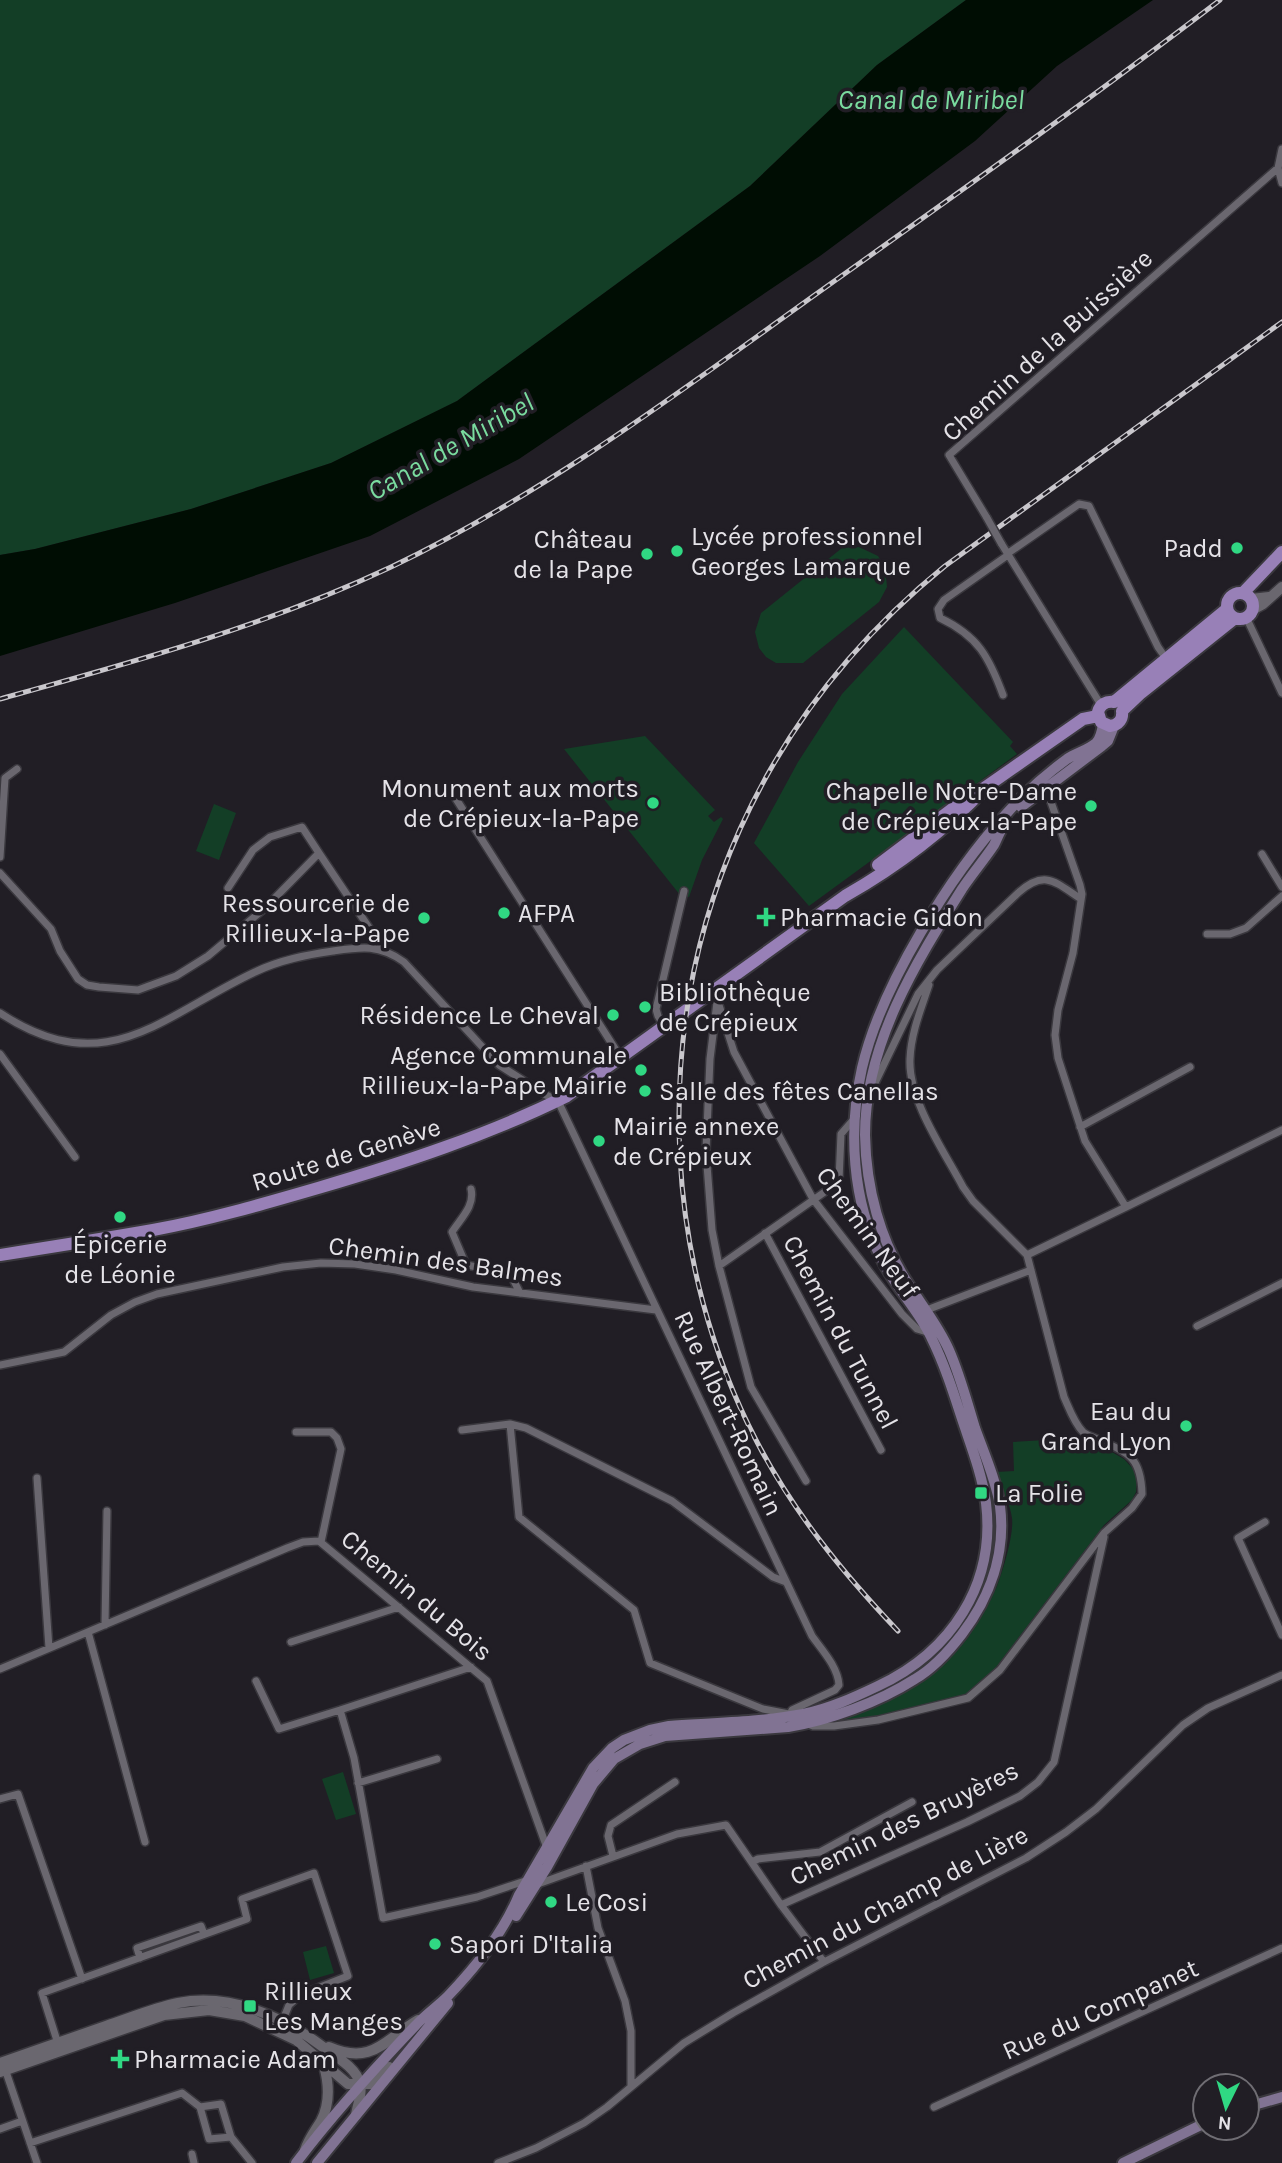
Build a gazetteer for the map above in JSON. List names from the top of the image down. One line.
{"streets":{"main road":["Route de Genève"],"street":["Chemin de la Buissière","Chemin Neuf","Chemin des Balmes","Chemin du Tunnel","Rue Albert-Romain","Chemin du Bois","Chemin des Bruyères","Chemin du Champ de Lière","Rue du Companet"]},"crossings":[["Chemin de la Buissière","Route de Genève"],["Route de Genève","Chemin Neuf"],["Route de Genève","Rue Albert-Romain"],["Chemin des Balmes","Rue Albert-Romain"]],"water":["Canal de Miribel"],"places":{"other":["Padd","Lycée professionnel Georges Lamarque","Château de la Pape","Monument aux morts de Crépieux-la-Pape","Chapelle Notre-Dame de Crépieux-la-Pape","AFPA","Ressourcerie de Rillieux-la-Pape","Bibliothèque de Crépieux","Résidence Le Cheval","Agence Communale Rillieux-la-Pape Mairie","Salle des fêtes Canellas","Mairie annexe de Crépieux","Épicerie de Léonie","Eau du Grand Lyon","Le Cosi","Sapori D'Italia"],"health":["Pharmacie Gidon","Pharmacie Adam"],"transit":["La Folie","Rillieux Les Manges"]},"north":"bottom"}
